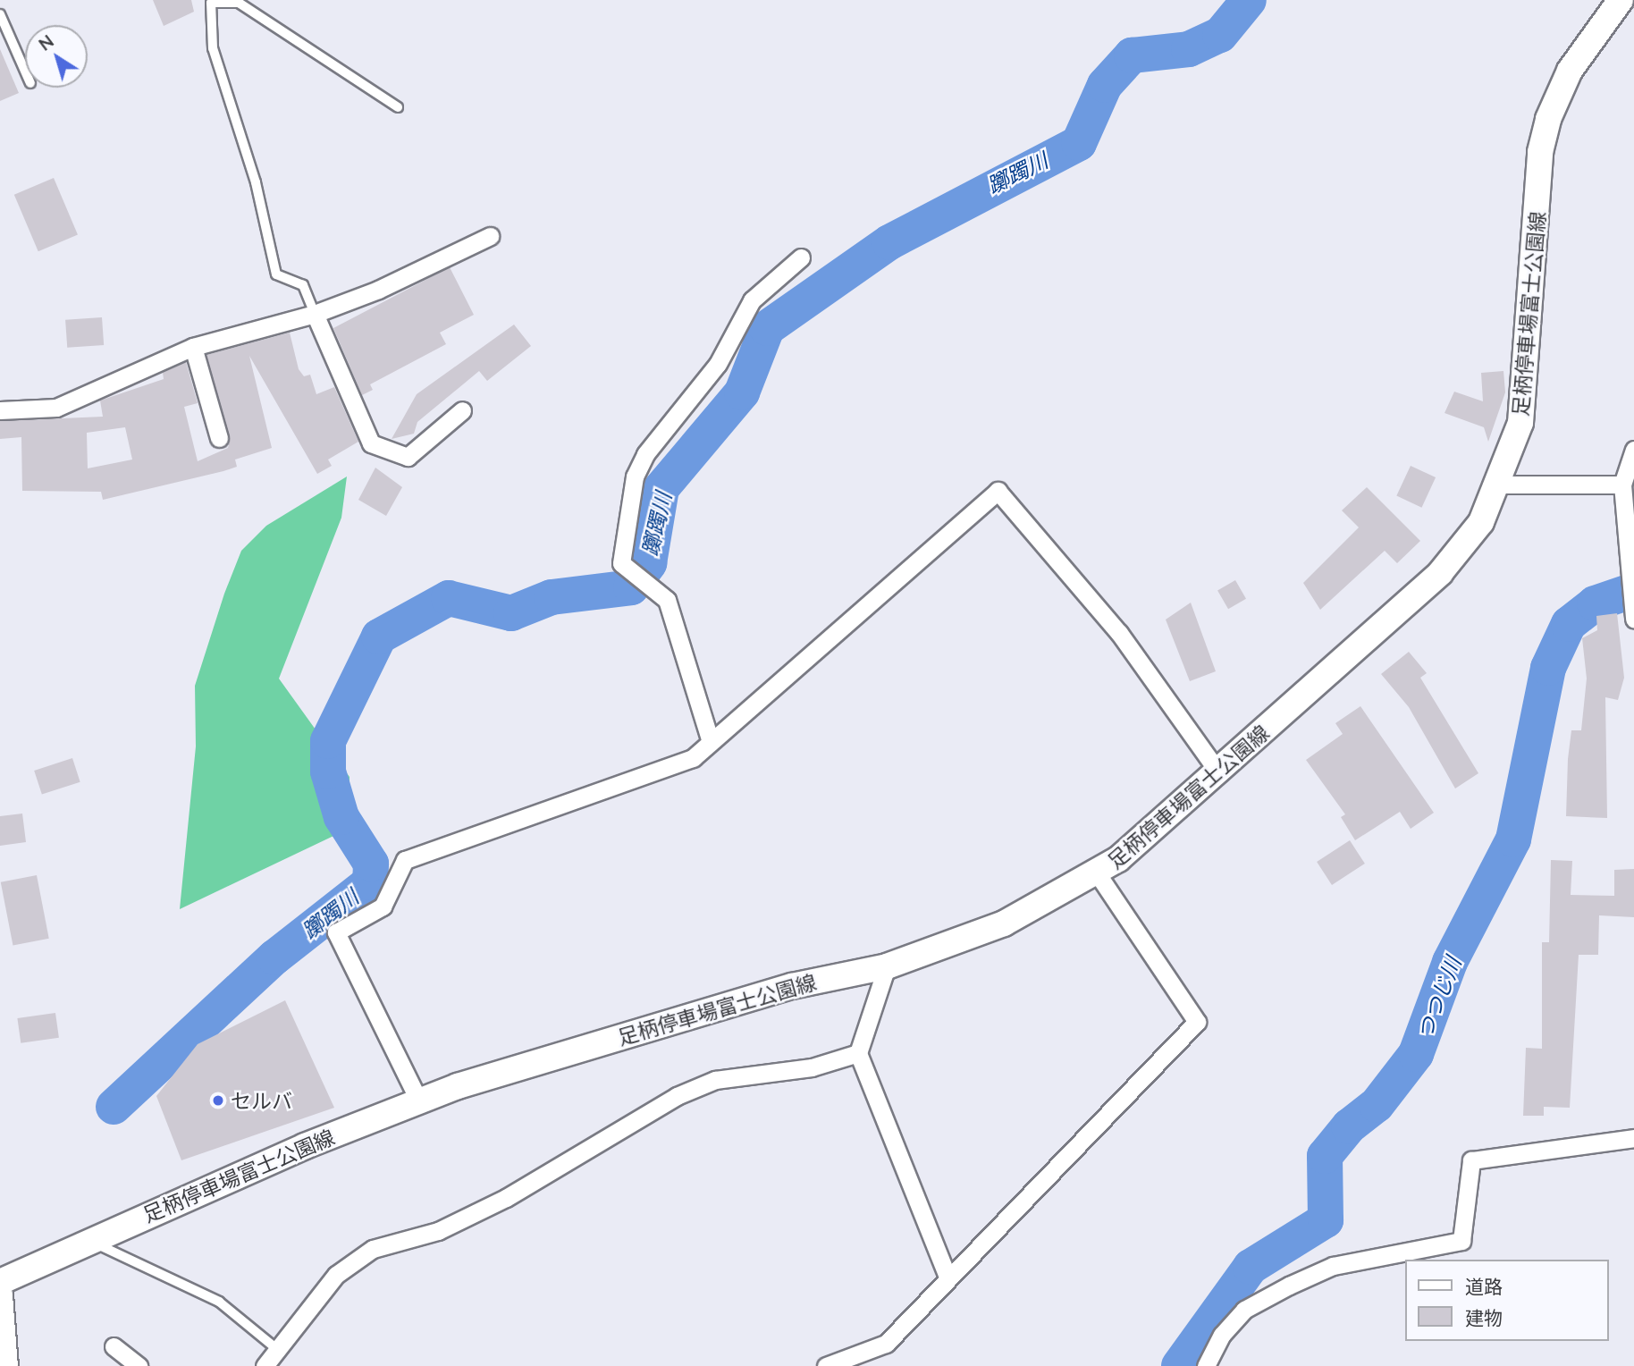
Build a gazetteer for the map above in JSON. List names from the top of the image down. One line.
{"streets":{"main road":["足柄停車場富士公園線"]},"water":["躑躅川","つつじ川"],"places":["セルバ"],"legend":["道路","建物"],"north":"top left"}
